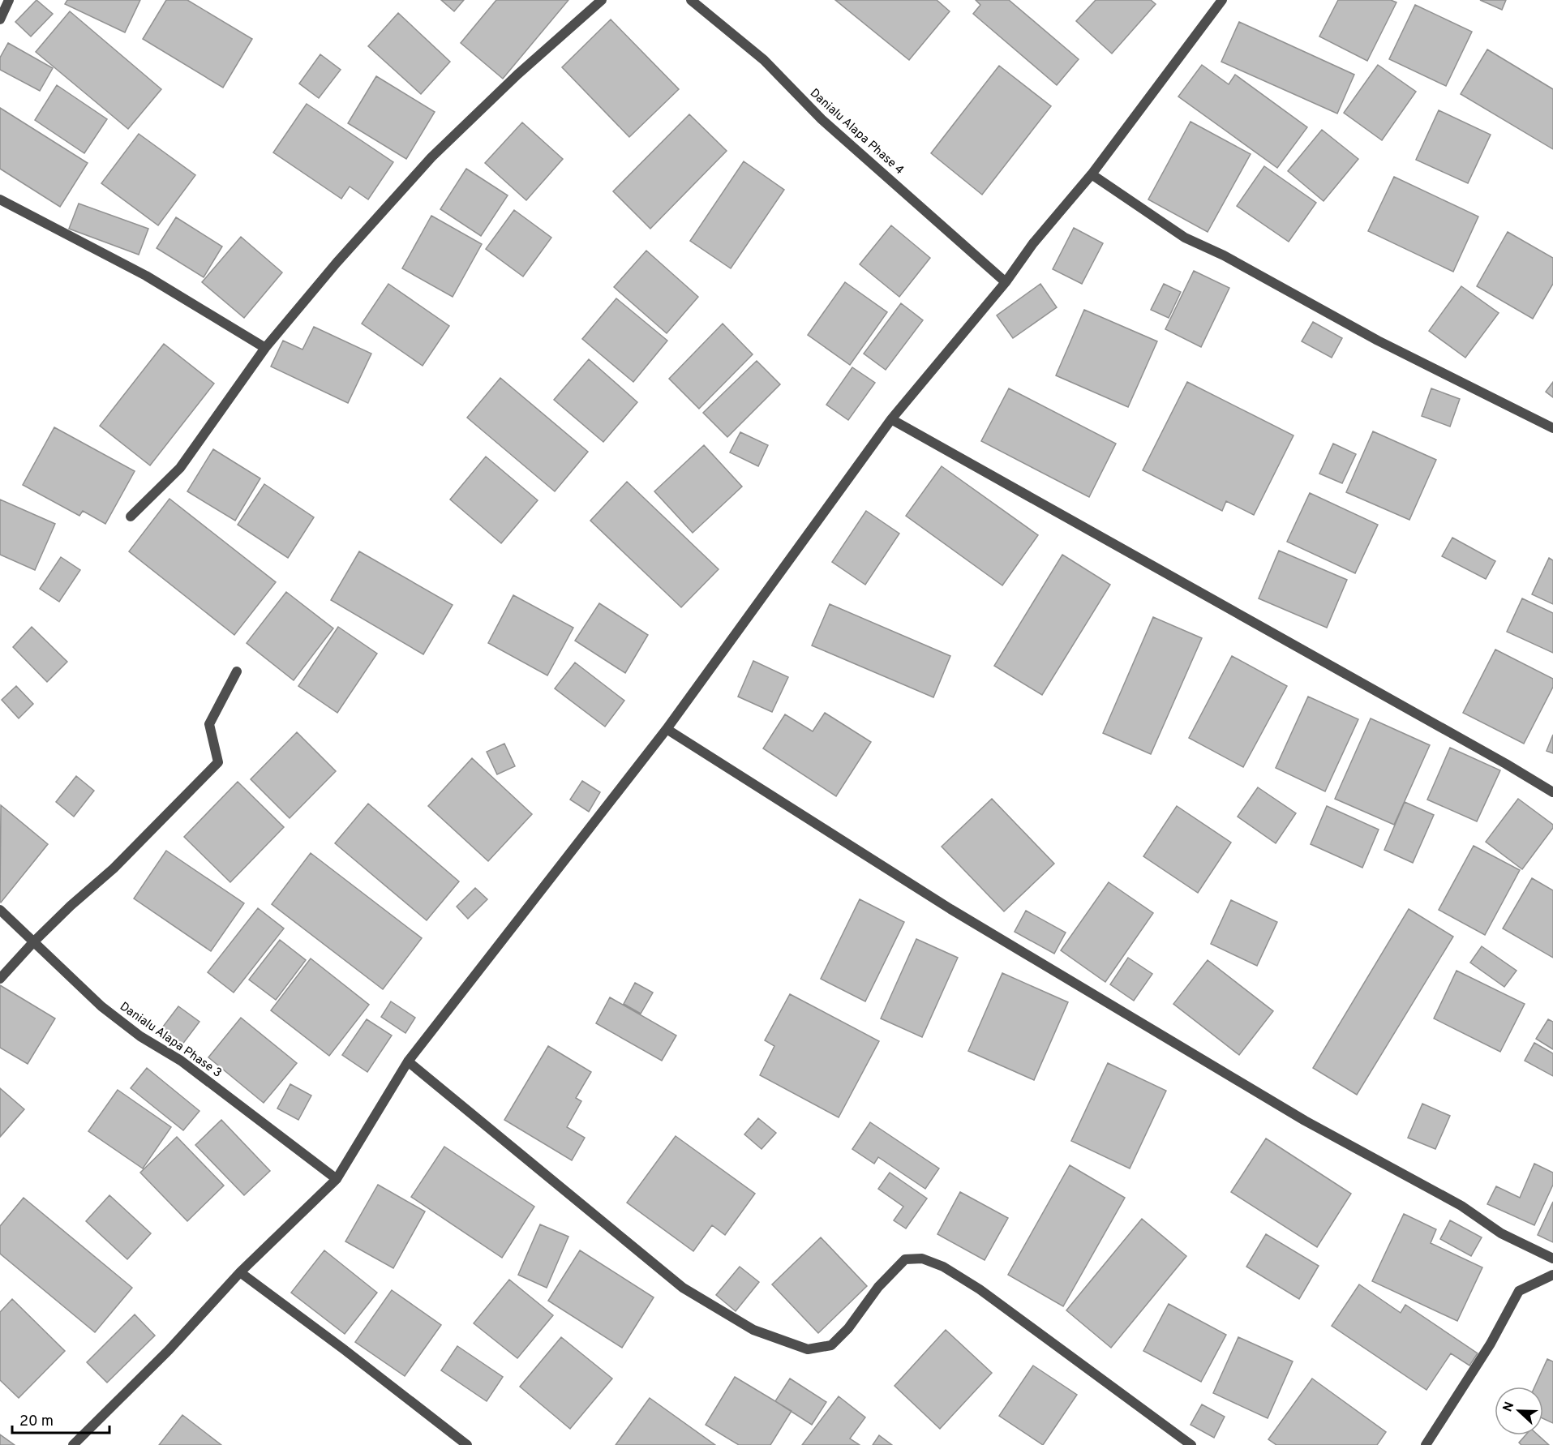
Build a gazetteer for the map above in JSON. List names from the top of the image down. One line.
{"streets":{"street":["Danialu Alapa Phase 4","Danialu Alapa Phase 3"]},"scale_bar":"20 m","north":"left"}
